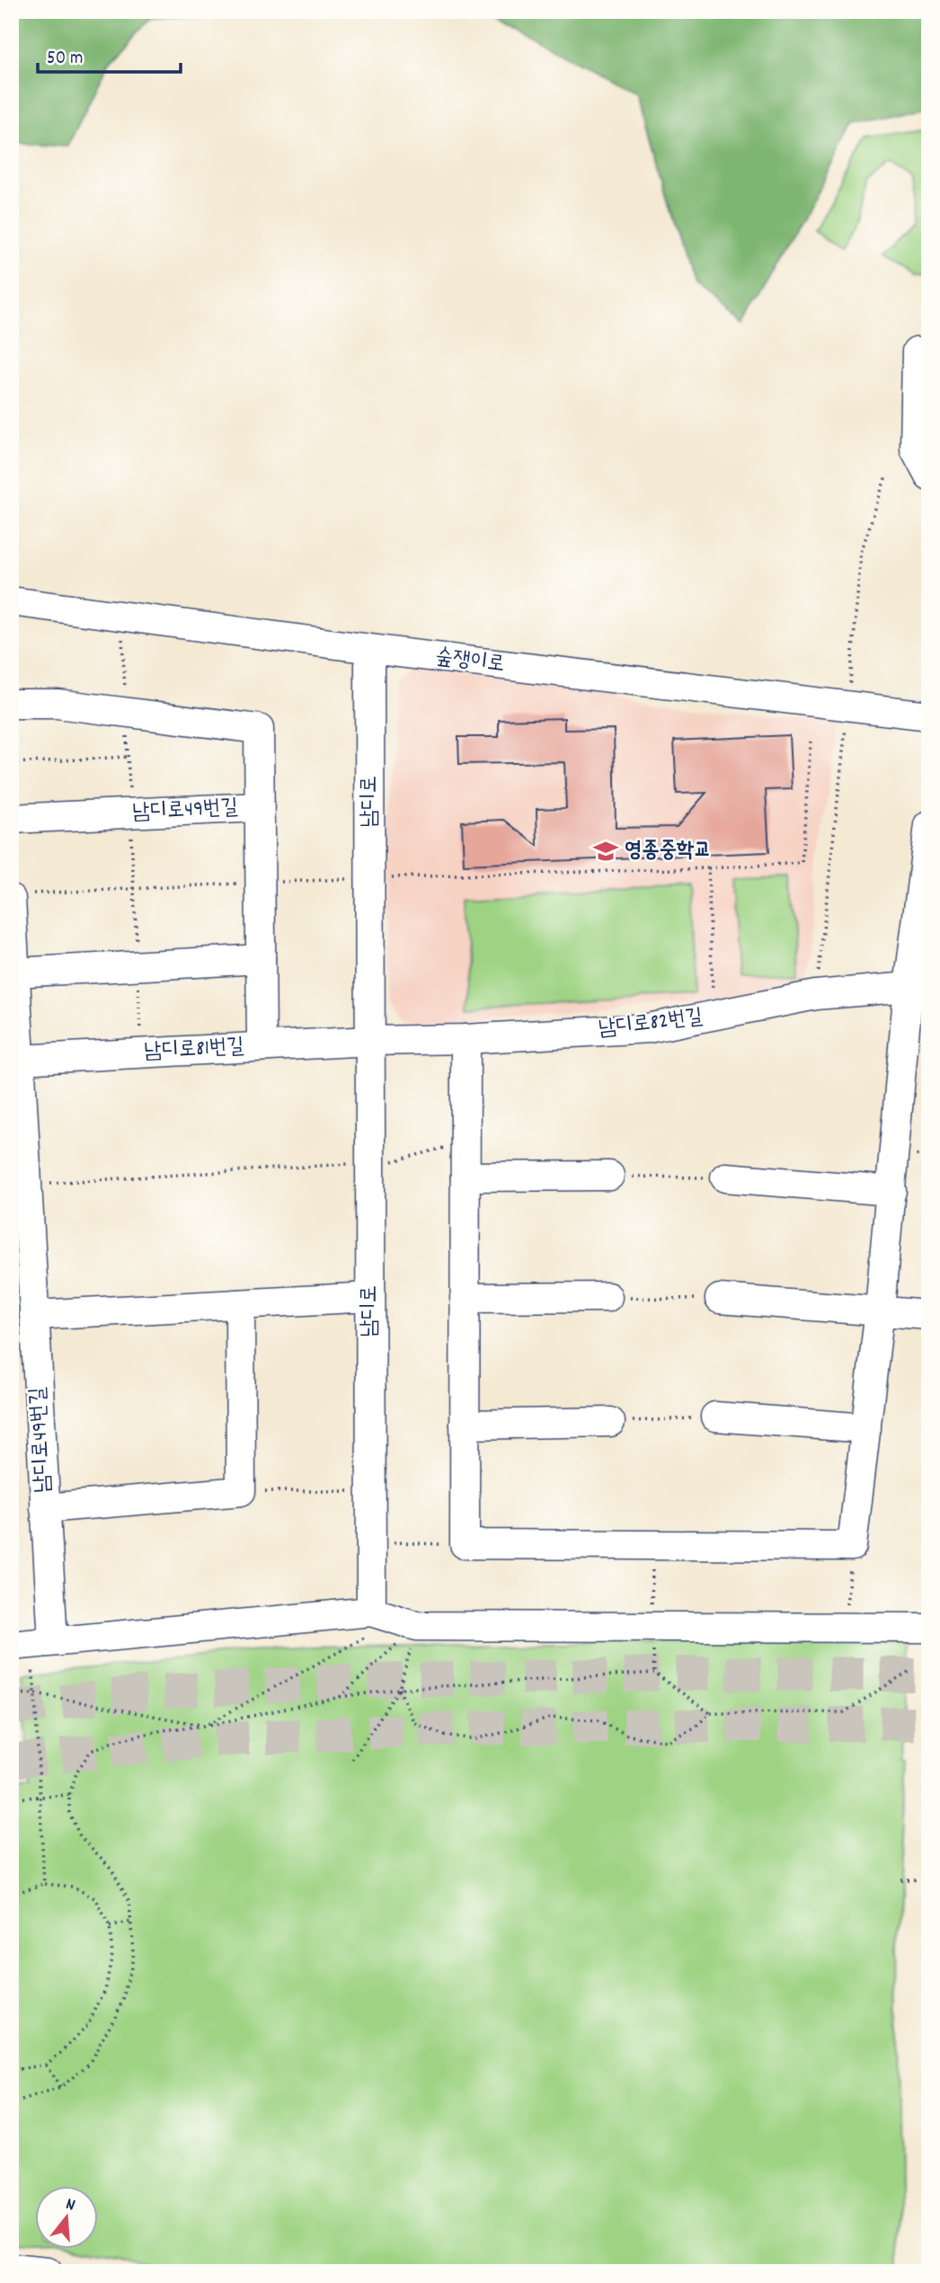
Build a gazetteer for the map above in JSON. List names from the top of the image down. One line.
{"streets":{"street":["숲쟁이로","남디로","남디로49번길","남디로82번길","남디로81번길"]},"crossings":[["숲쟁이로","남디로"],["남디로","남디로82번길"],["남디로","남디로81번길"],["남디로49번길","남디로81번길"],["남디로82번길","남디로81번길"]],"places":{"school or university":["영종중학교"]},"scale_bar":"50 m","north":"top"}
